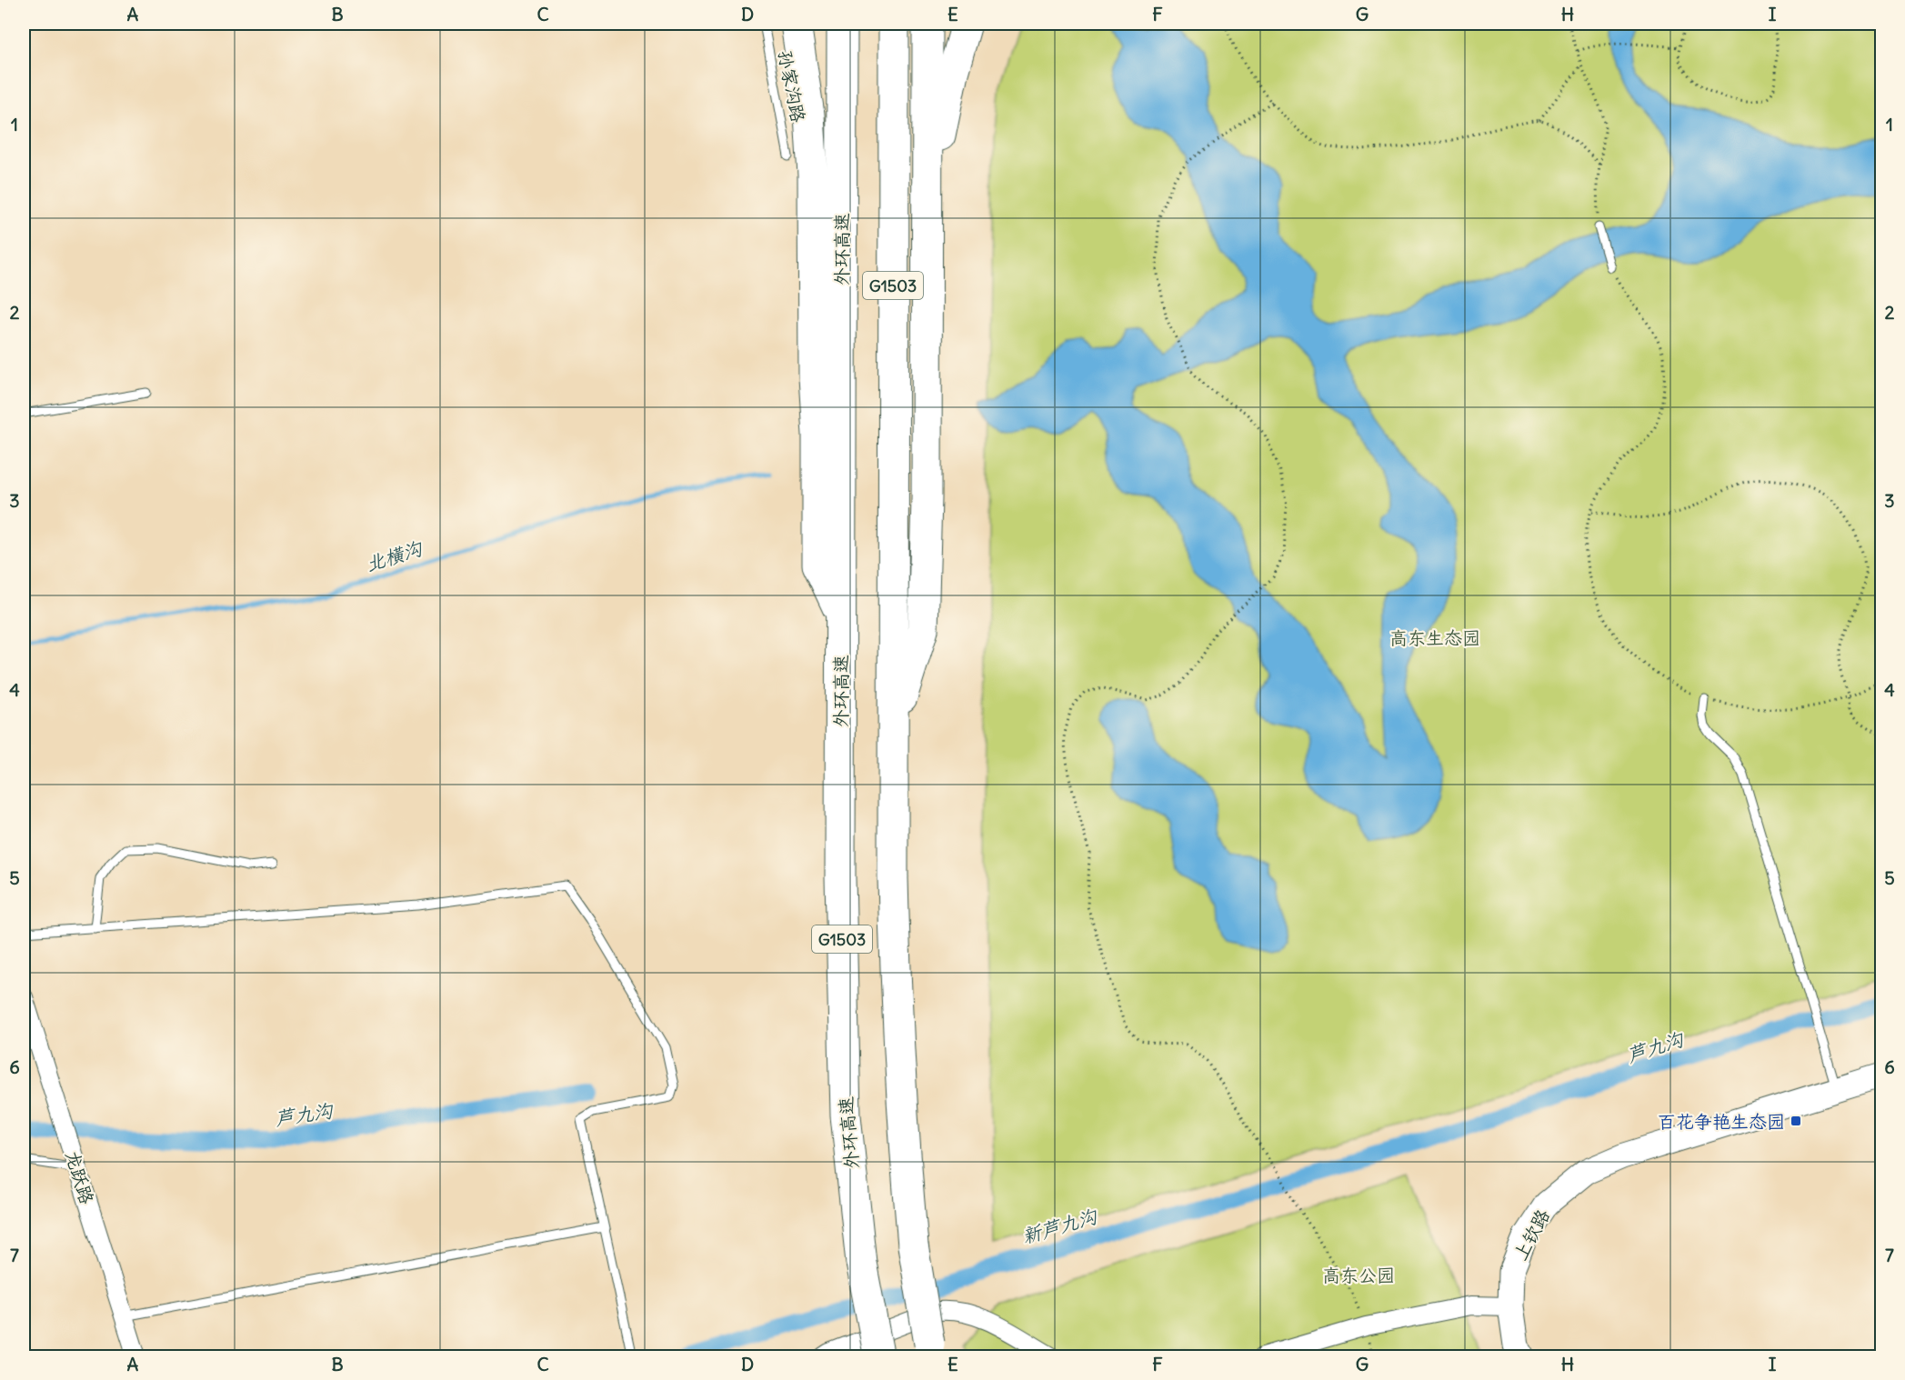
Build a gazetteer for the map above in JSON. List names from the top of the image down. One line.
{"streets":{"highway":["外环高速","G1503"],"street":["龙跃路","上钦路"],"lane":["孙家沟路"]},"water":["北横沟","芦九沟","新芦九沟"],"parks":["高东生态园","高东公园"],"places":{"transit":["百花争艳生态园"]},"grid":{"columns":["A","B","C","D","E","F","G","H","I"],"rows":["1","2","3","4","5","6","7"]}}
